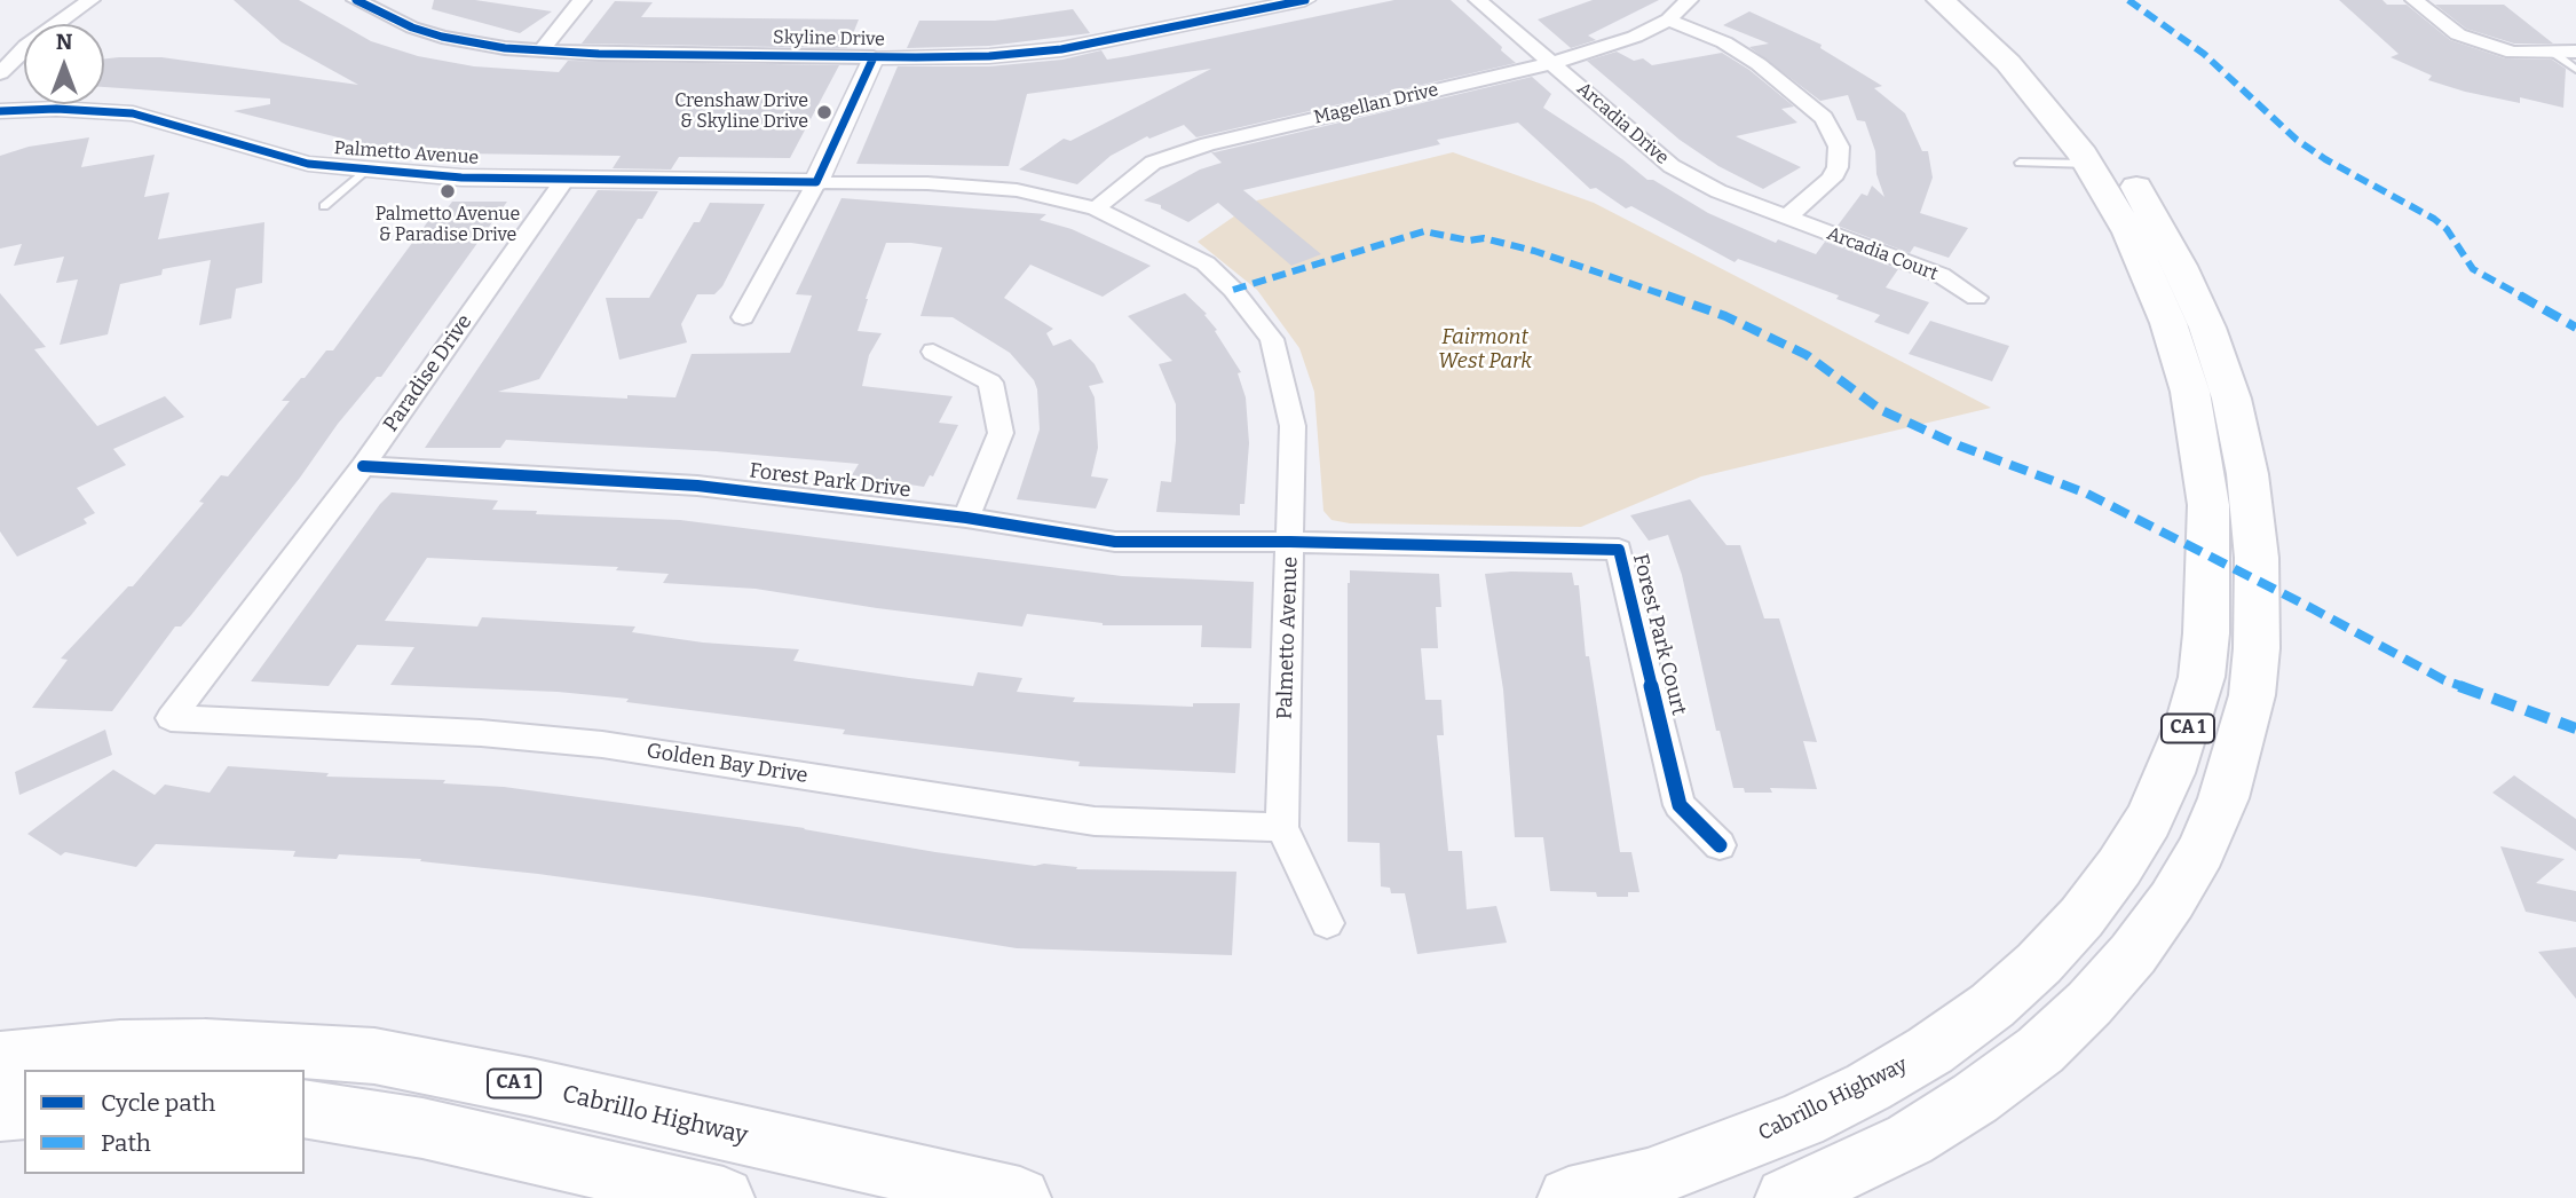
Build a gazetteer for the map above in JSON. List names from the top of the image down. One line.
{"streets":{"highway":["CA 1","Cabrillo Highway"],"street":["Skyline Drive","Magellan Drive","Arcadia Drive","Palmetto Avenue","Arcadia Court","Paradise Drive","Forest Park Drive","Forest Park Court","Golden Bay Drive"]},"crossings":[["Magellan Drive","Arcadia Drive"],["Magellan Drive","Palmetto Avenue"],["Arcadia Drive","Arcadia Court"],["Palmetto Avenue","Paradise Drive"],["Palmetto Avenue","Forest Park Drive"],["Palmetto Avenue","Forest Park Court"],["Palmetto Avenue","Golden Bay Drive"],["Paradise Drive","Forest Park Drive"],["Paradise Drive","Golden Bay Drive"],["Forest Park Drive","Forest Park Court"]],"parks":["Fairmont West Park"],"places":["Crenshaw Drive & Skyline Drive","Palmetto Avenue & Paradise Drive"],"legend":["Cycle path","Path"],"north":"top"}
